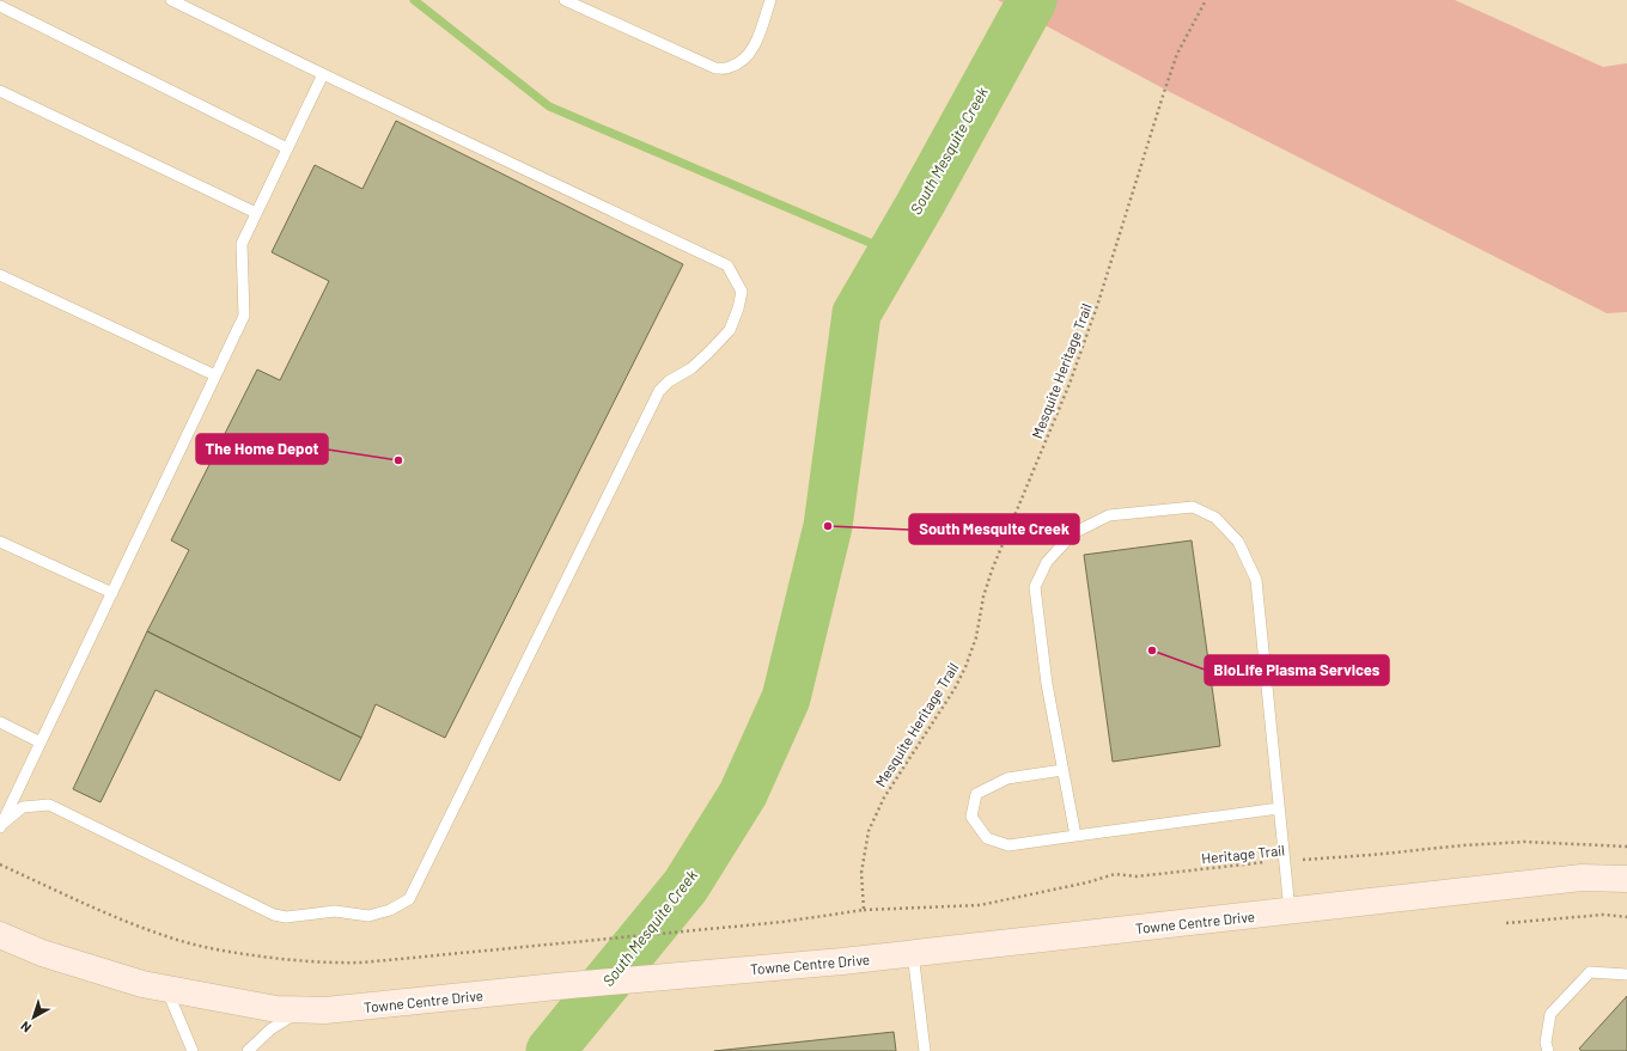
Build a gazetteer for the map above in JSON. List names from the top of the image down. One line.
{"streets":{"street":["Towne Centre Drive"],"path":["Mesquite Heritage Trail","Heritage Trail"]},"crossings":[["Mesquite Heritage Trail","Heritage Trail"]],"water":["South Mesquite Creek"],"places":["The Home Depot","South Mesquite Creek","BioLife Plasma Services"],"north":"bottom left"}
